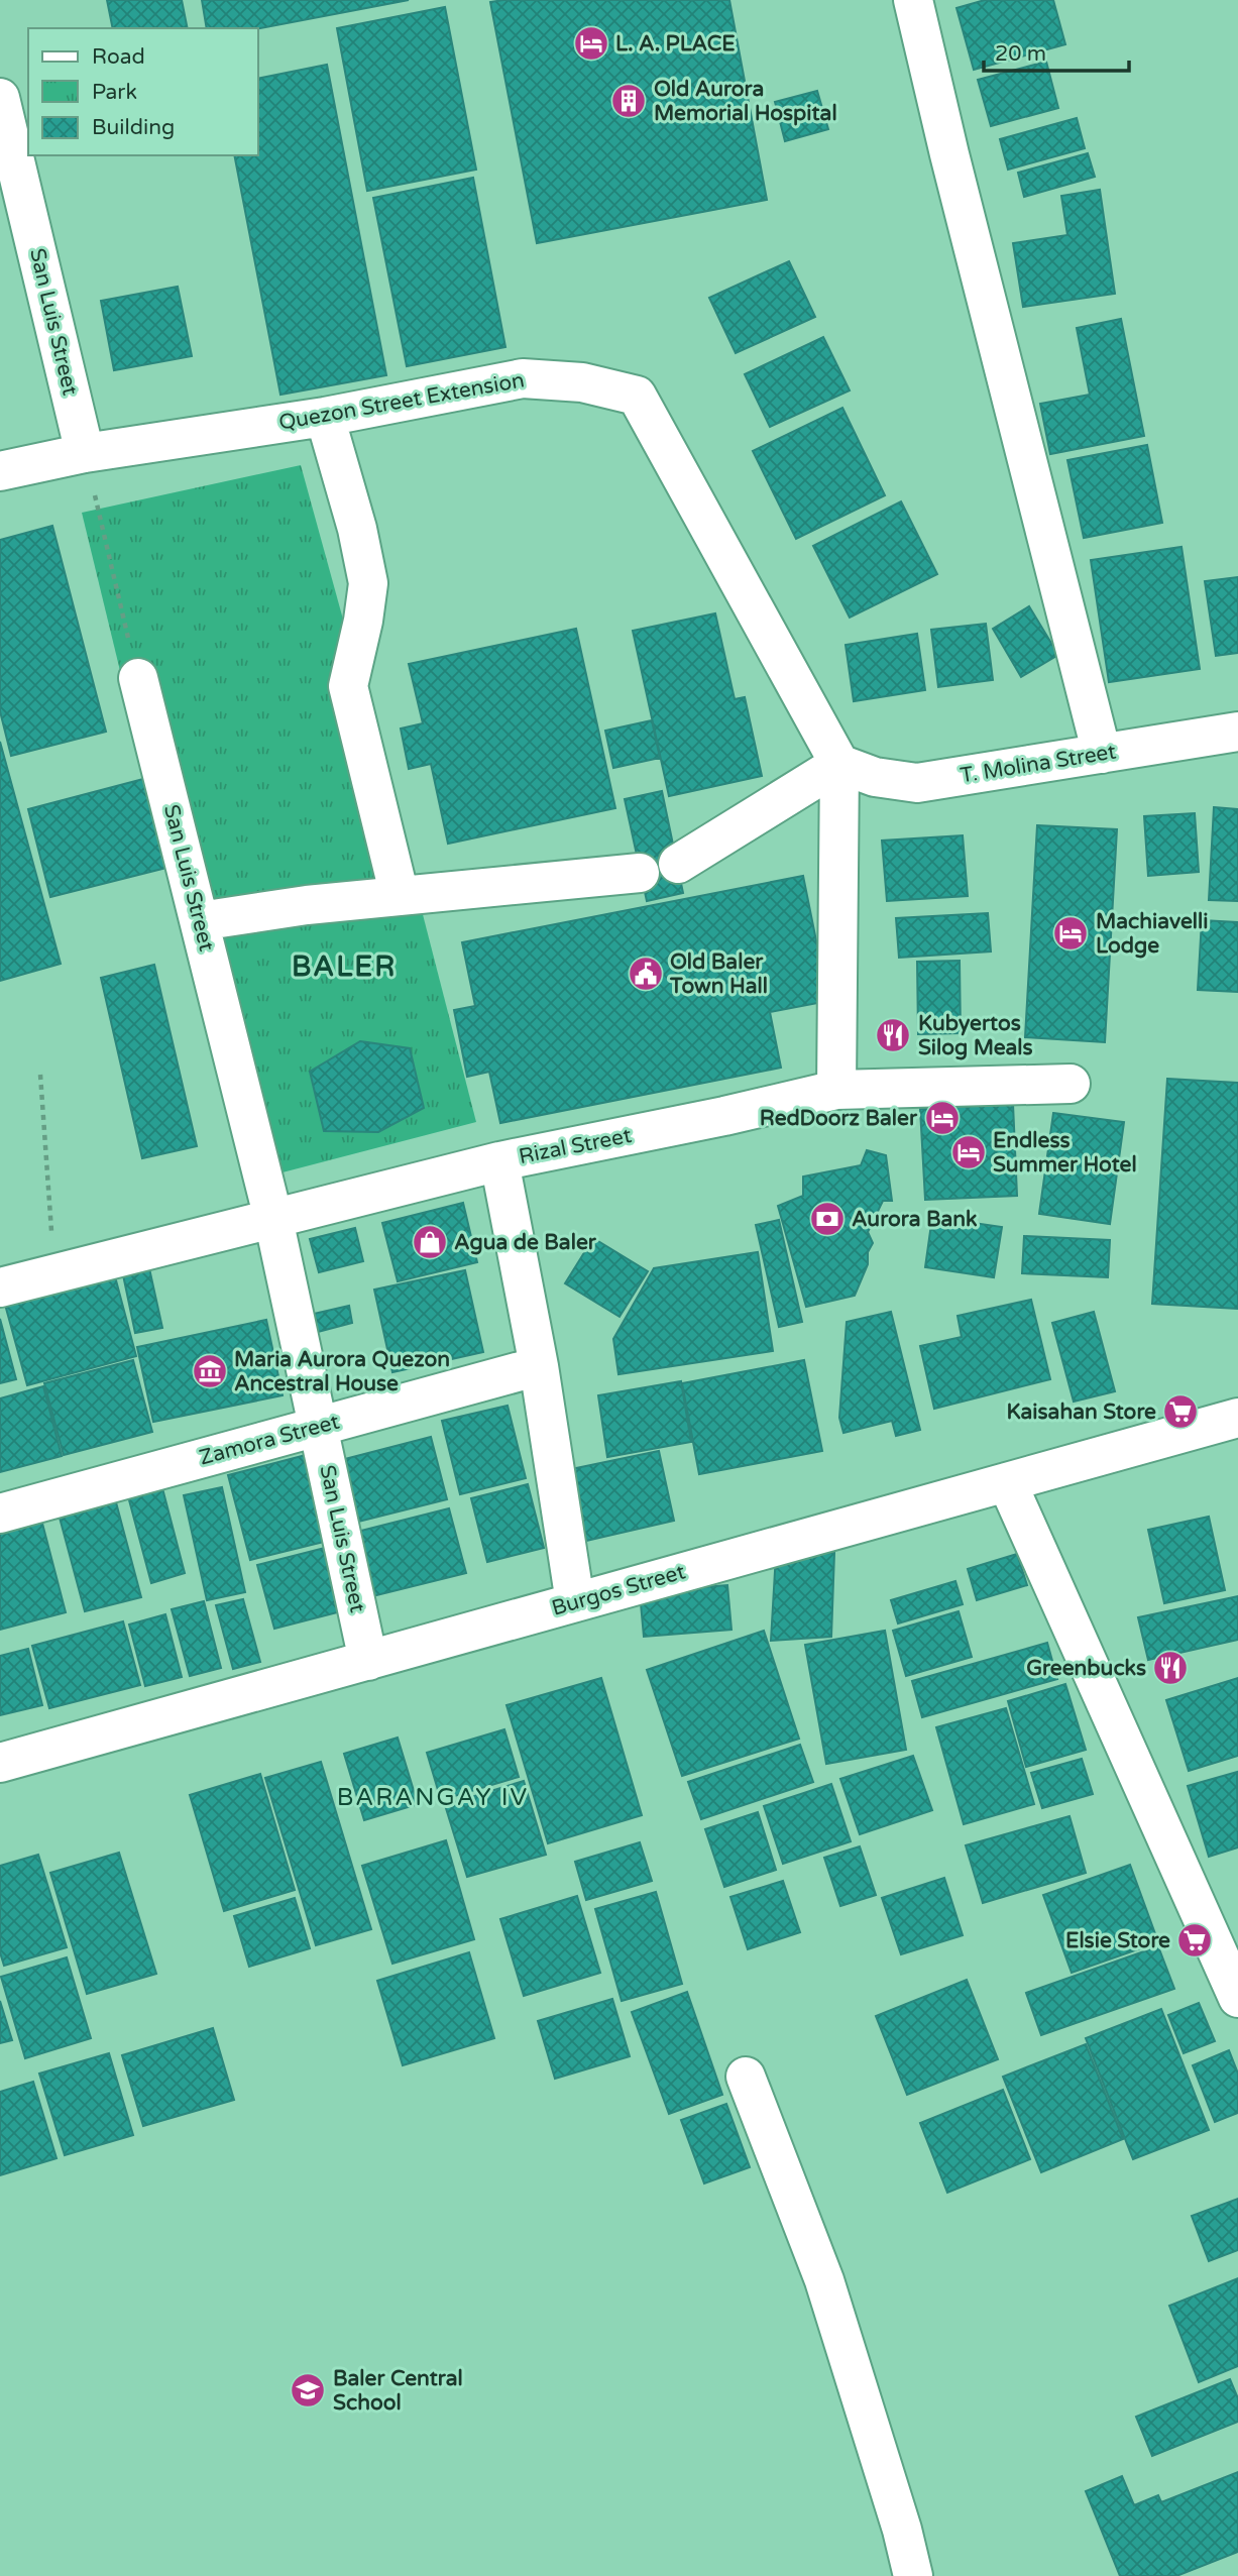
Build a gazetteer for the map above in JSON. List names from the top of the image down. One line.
{"streets":{"street":["San Luis Street","Quezon Street Extension","T. Molina Street","Rizal Street","Zamora Street","Burgos Street"]},"crossings":[["San Luis Street","Quezon Street Extension"],["San Luis Street","Rizal Street"],["San Luis Street","Zamora Street"],["San Luis Street","Burgos Street"],["Quezon Street Extension","T. Molina Street"]],"districts":["BALER","BARANGAY IV"],"places":{"hotel":["L. A. PLACE","Machiavelli Lodge","RedDoorz Baler","Endless Summer Hotel"],"building":["Old Aurora Memorial Hospital"],"public building":["Old Baler Town Hall"],"restaurant":["Kubyertos Silog Meals","Greenbucks"],"bank":["Aurora Bank"],"shop":["Agua de Baler"],"museum":["Maria Aurora Quezon Ancestral House"],"supermarket":["Kaisahan Store","Elsie Store"],"school or university":["Baler Central School"]},"legend":["Road","Park","Building"],"scale_bar":"20 m"}
